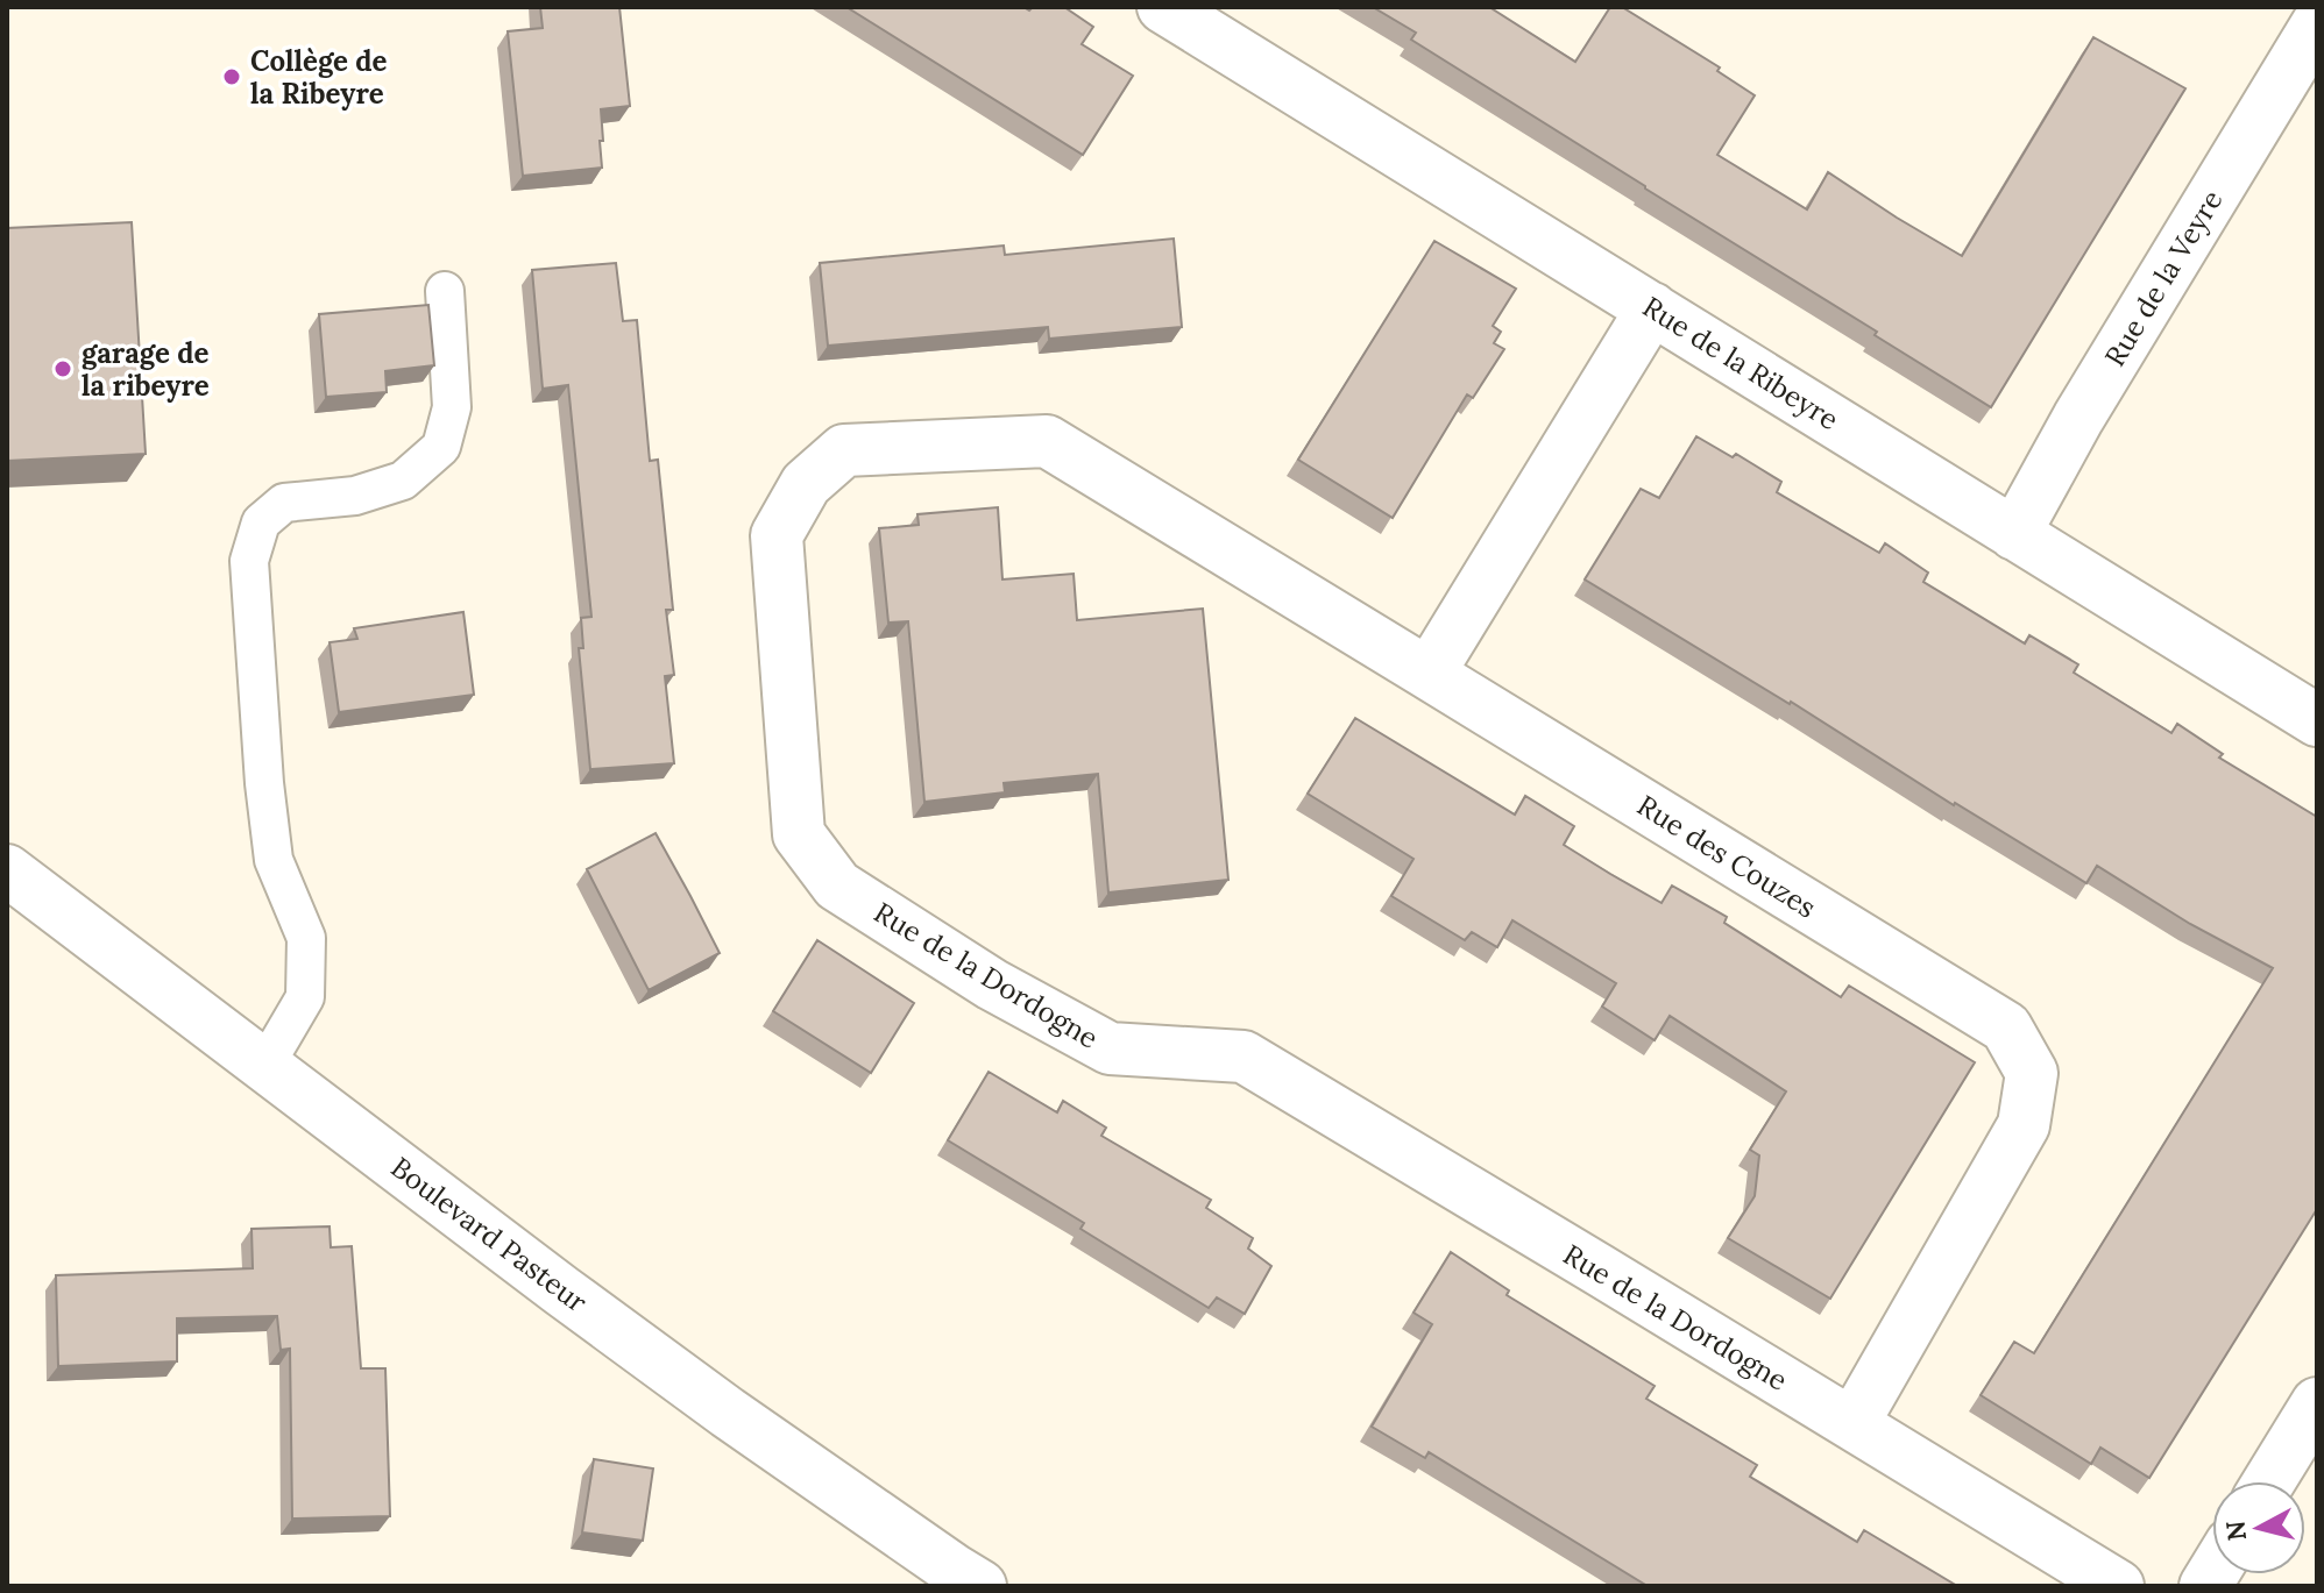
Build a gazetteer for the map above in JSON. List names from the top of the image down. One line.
{"streets":{"street":["Rue de la Veyre","Rue de la Ribeyre","Rue des Couzes","Rue de la Dordogne","Boulevard Pasteur"]},"crossings":[["Rue de la Veyre","Rue de la Ribeyre"],["Rue des Couzes","Rue de la Dordogne"]],"places":["Collège de la Ribeyre","garage de la ribeyre"],"north":"left"}
